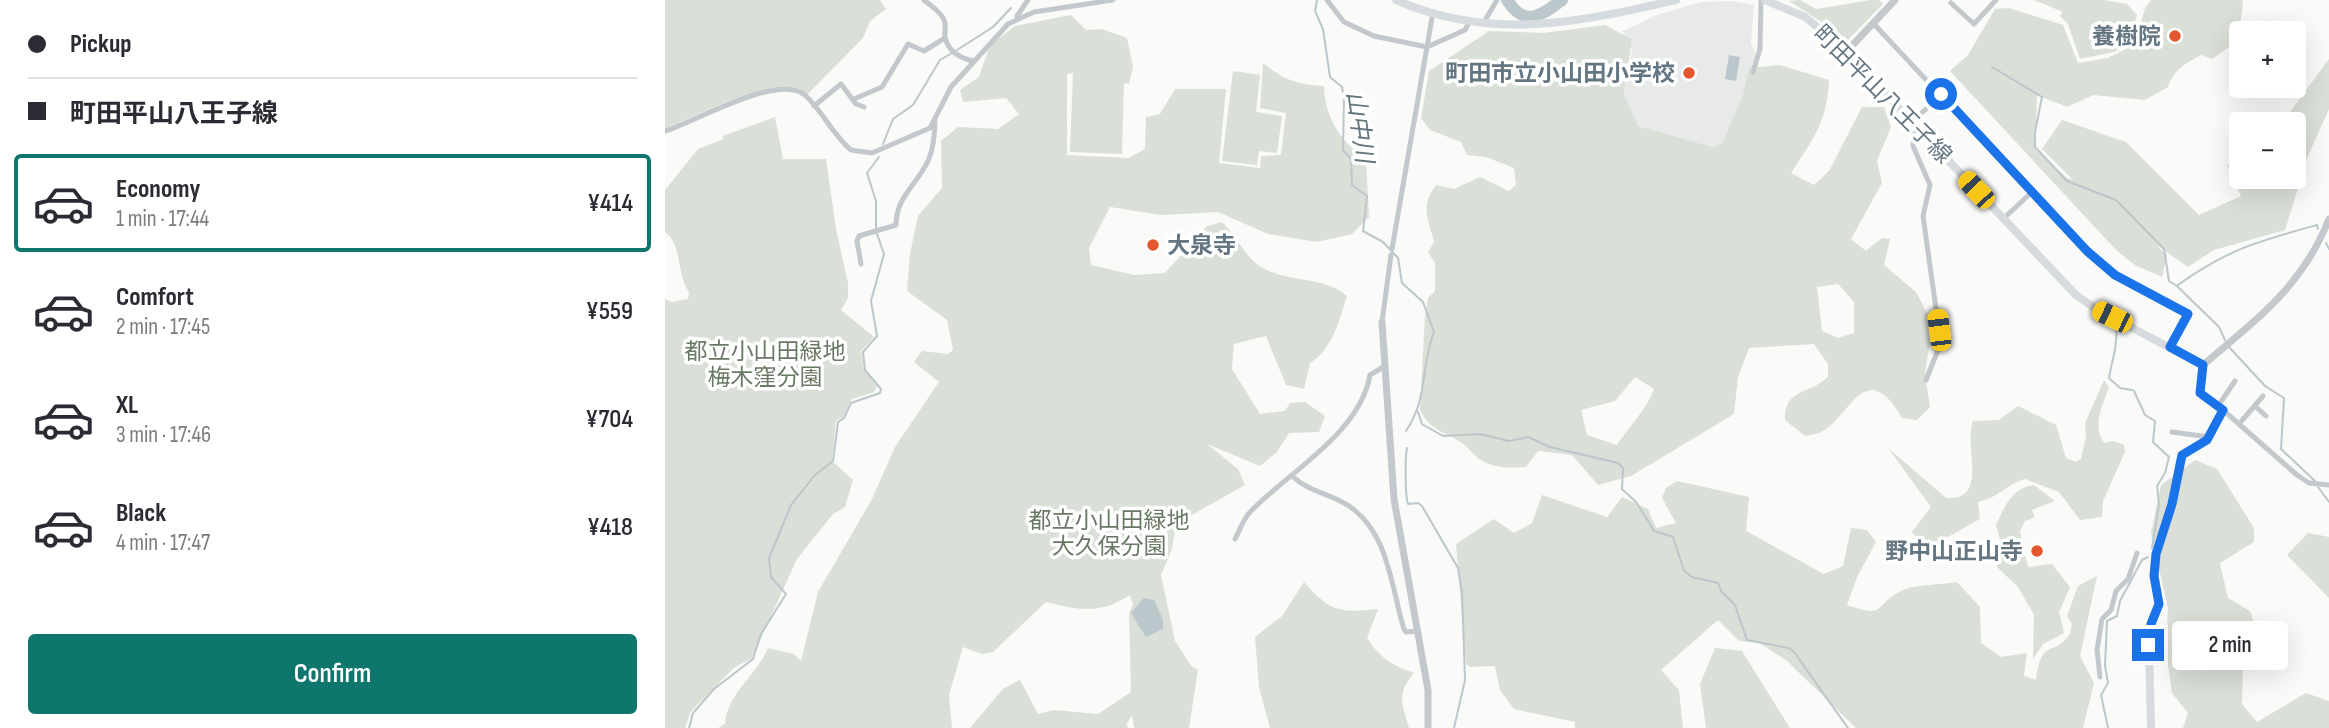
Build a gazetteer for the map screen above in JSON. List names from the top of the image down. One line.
{"streets":{"main road":["町田平山八王子線"]},"water":["山中川"],"parks":["都立小山田緑地 梅木窪分園","都立小山田緑地 大久保分園"],"places":["養樹院","町田市立小山田小学校","大泉寺","野中山正山寺"],"page":{"banner":["Pickup","町田平山八王子線"],"map_buttons":["+","−"],"list":[{"name":"Economy","note":"1 min · 17:44","value":"¥414"},{"name":"Comfort","note":"2 min · 17:45","value":"¥559"},{"name":"XL","note":"3 min · 17:46","value":"¥704"},{"name":"Black","note":"4 min · 17:47","value":"¥418"}],"buttons":"Confirm","bubble":"2 min"}}
